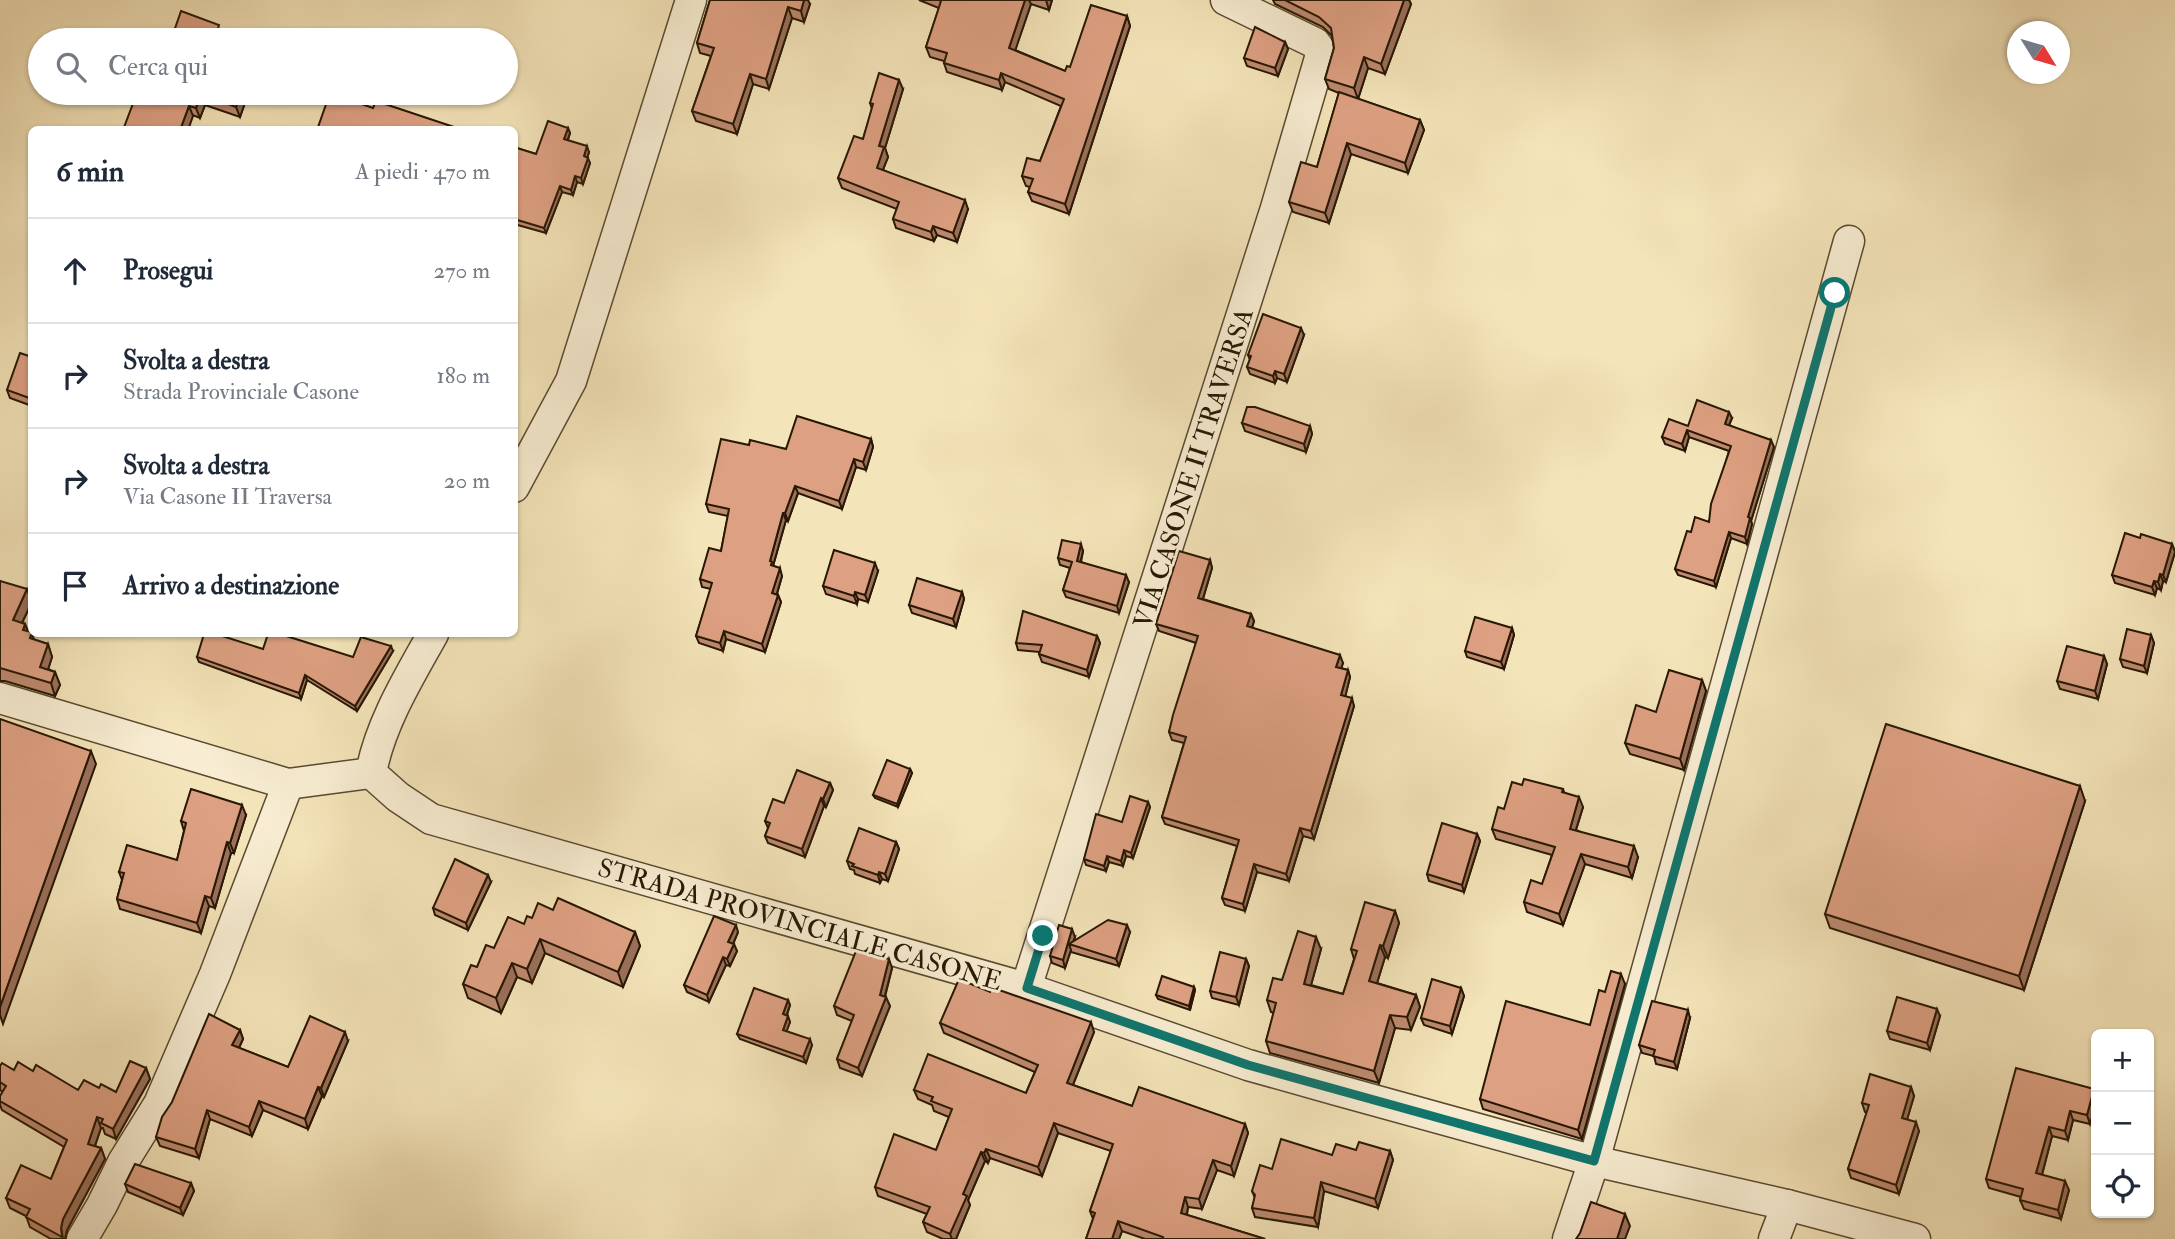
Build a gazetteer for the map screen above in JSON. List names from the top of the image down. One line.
{"streets":{"street":["VIA CASONE II TRAVERSA","STRADA PROVINCIALE CASONE"]},"crossings":[["VIA CASONE II TRAVERSA","STRADA PROVINCIALE CASONE"]],"north":"bottom right","page":{"search":"Cerca qui","heading":["6 min","A piedi · 470 m"],"list":[["Prosegui","270 m"],["Svolta a destra","Strada Provinciale Casone","180 m"],["Svolta a destra","Via Casone II Traversa","20 m"],"Arrivo a destinazione"],"map_buttons":["+","−"]}}
